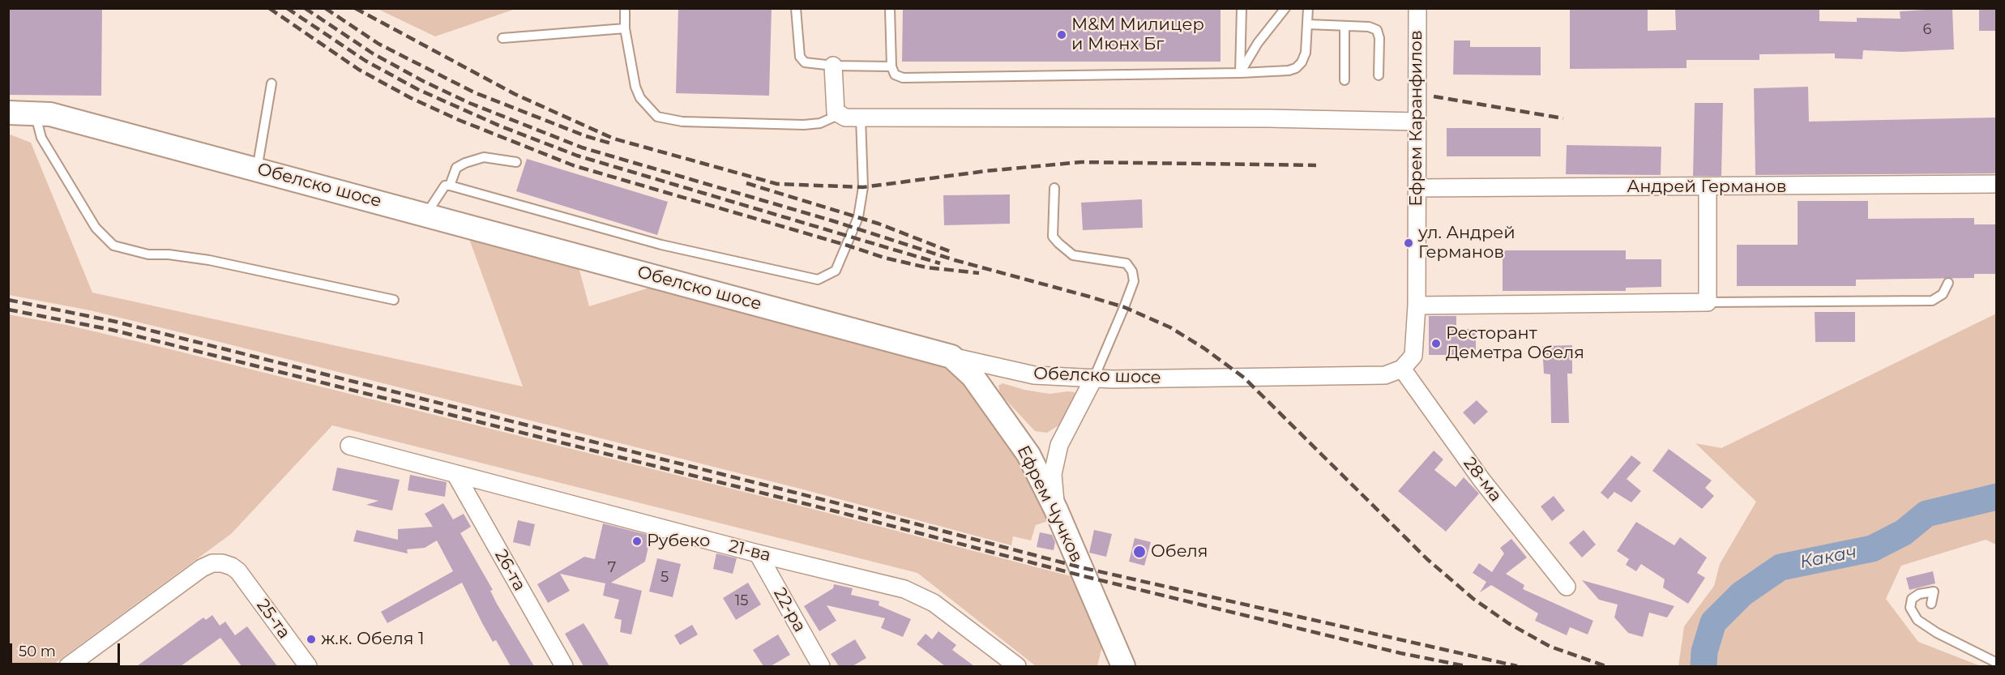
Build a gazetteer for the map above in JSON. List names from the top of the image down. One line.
{"streets":{"street":["Ефрем Каранфилов","Обелско шосе","Андрей Германов","28-ма","Ефрем Чучков","21-ва","26-та","22-ра","25-та"]},"crossings":[["Ефрем Каранфилов","Обелско шосе"],["Ефрем Каранфилов","Андрей Германов"],["Ефрем Каранфилов","28-ма"],["Обелско шосе","28-ма"],["Обелско шосе","Ефрем Чучков"],["21-ва","26-та"],["21-ва","22-ра"]],"water":["Какач"],"places":["М&M Mилицер и Мюнх Бг","ул. Андрей Германов","Ресторант Деметра Обеля","Рубеко","Обеля","ж.к. Обеля 1"],"house_numbers":["6","7","5","15"],"scale_bar":"50 m"}
